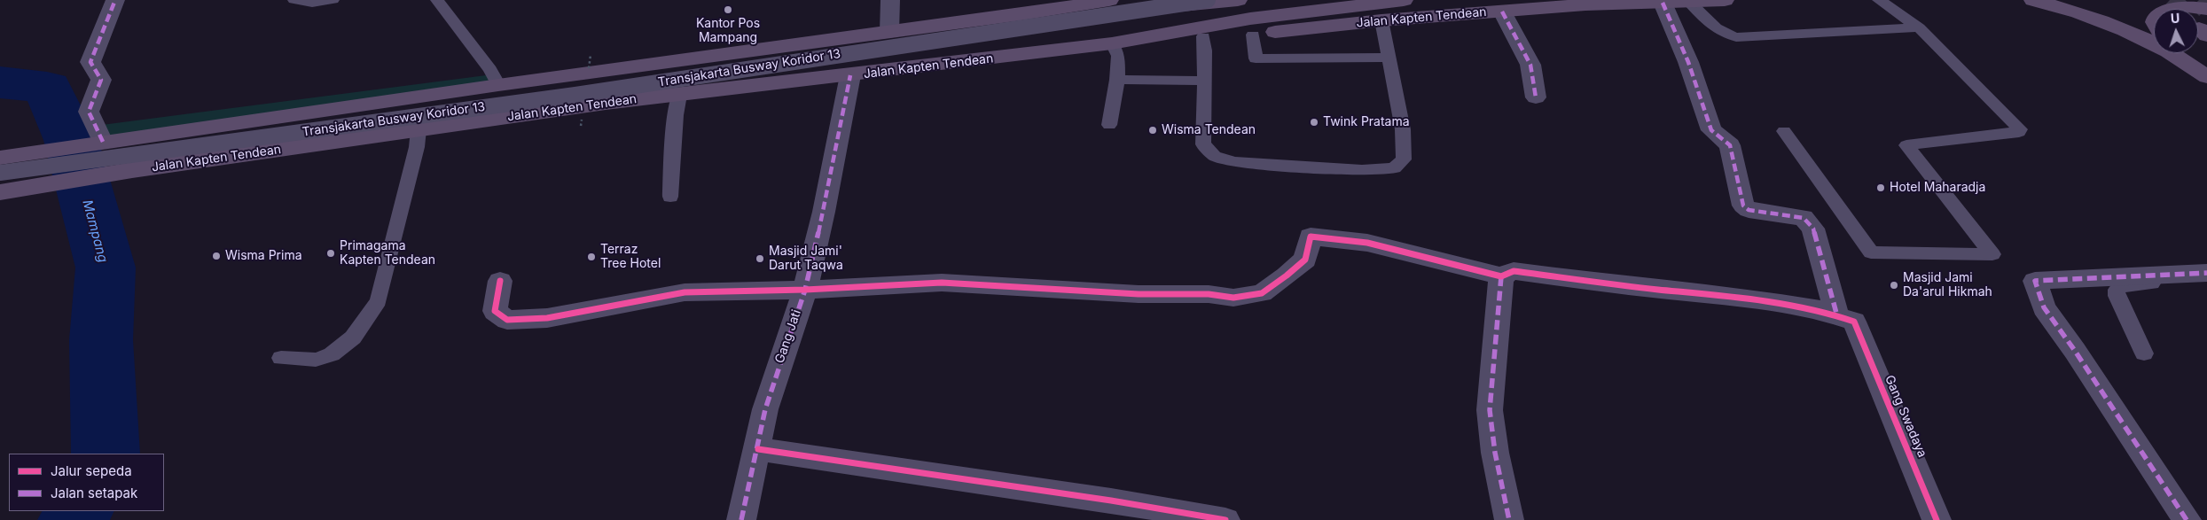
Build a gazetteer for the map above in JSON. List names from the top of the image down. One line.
{"streets":{"main road":["Jalan Kapten Tendean"],"street":["Gang Jati","Gang Swadaya"],"lane":["Transjakarta Busway Koridor 13"]},"crossings":[["Jalan Kapten Tendean","Gang Jati"],["Jalan Kapten Tendean","Gang Swadaya"]],"water":["Mampang"],"places":["Kantor Pos Mampang","Twink Pratama","Wisma Tendean","Hotel Maharadja","Primagama Kapten Tendean","Wisma Prima","Terraz Tree Hotel","Masjid Jami' Darut Taqwa","Masjid Jami Da'arul Hikmah"],"legend":["Jalur sepeda","Jalan setapak"],"north":"top"}
